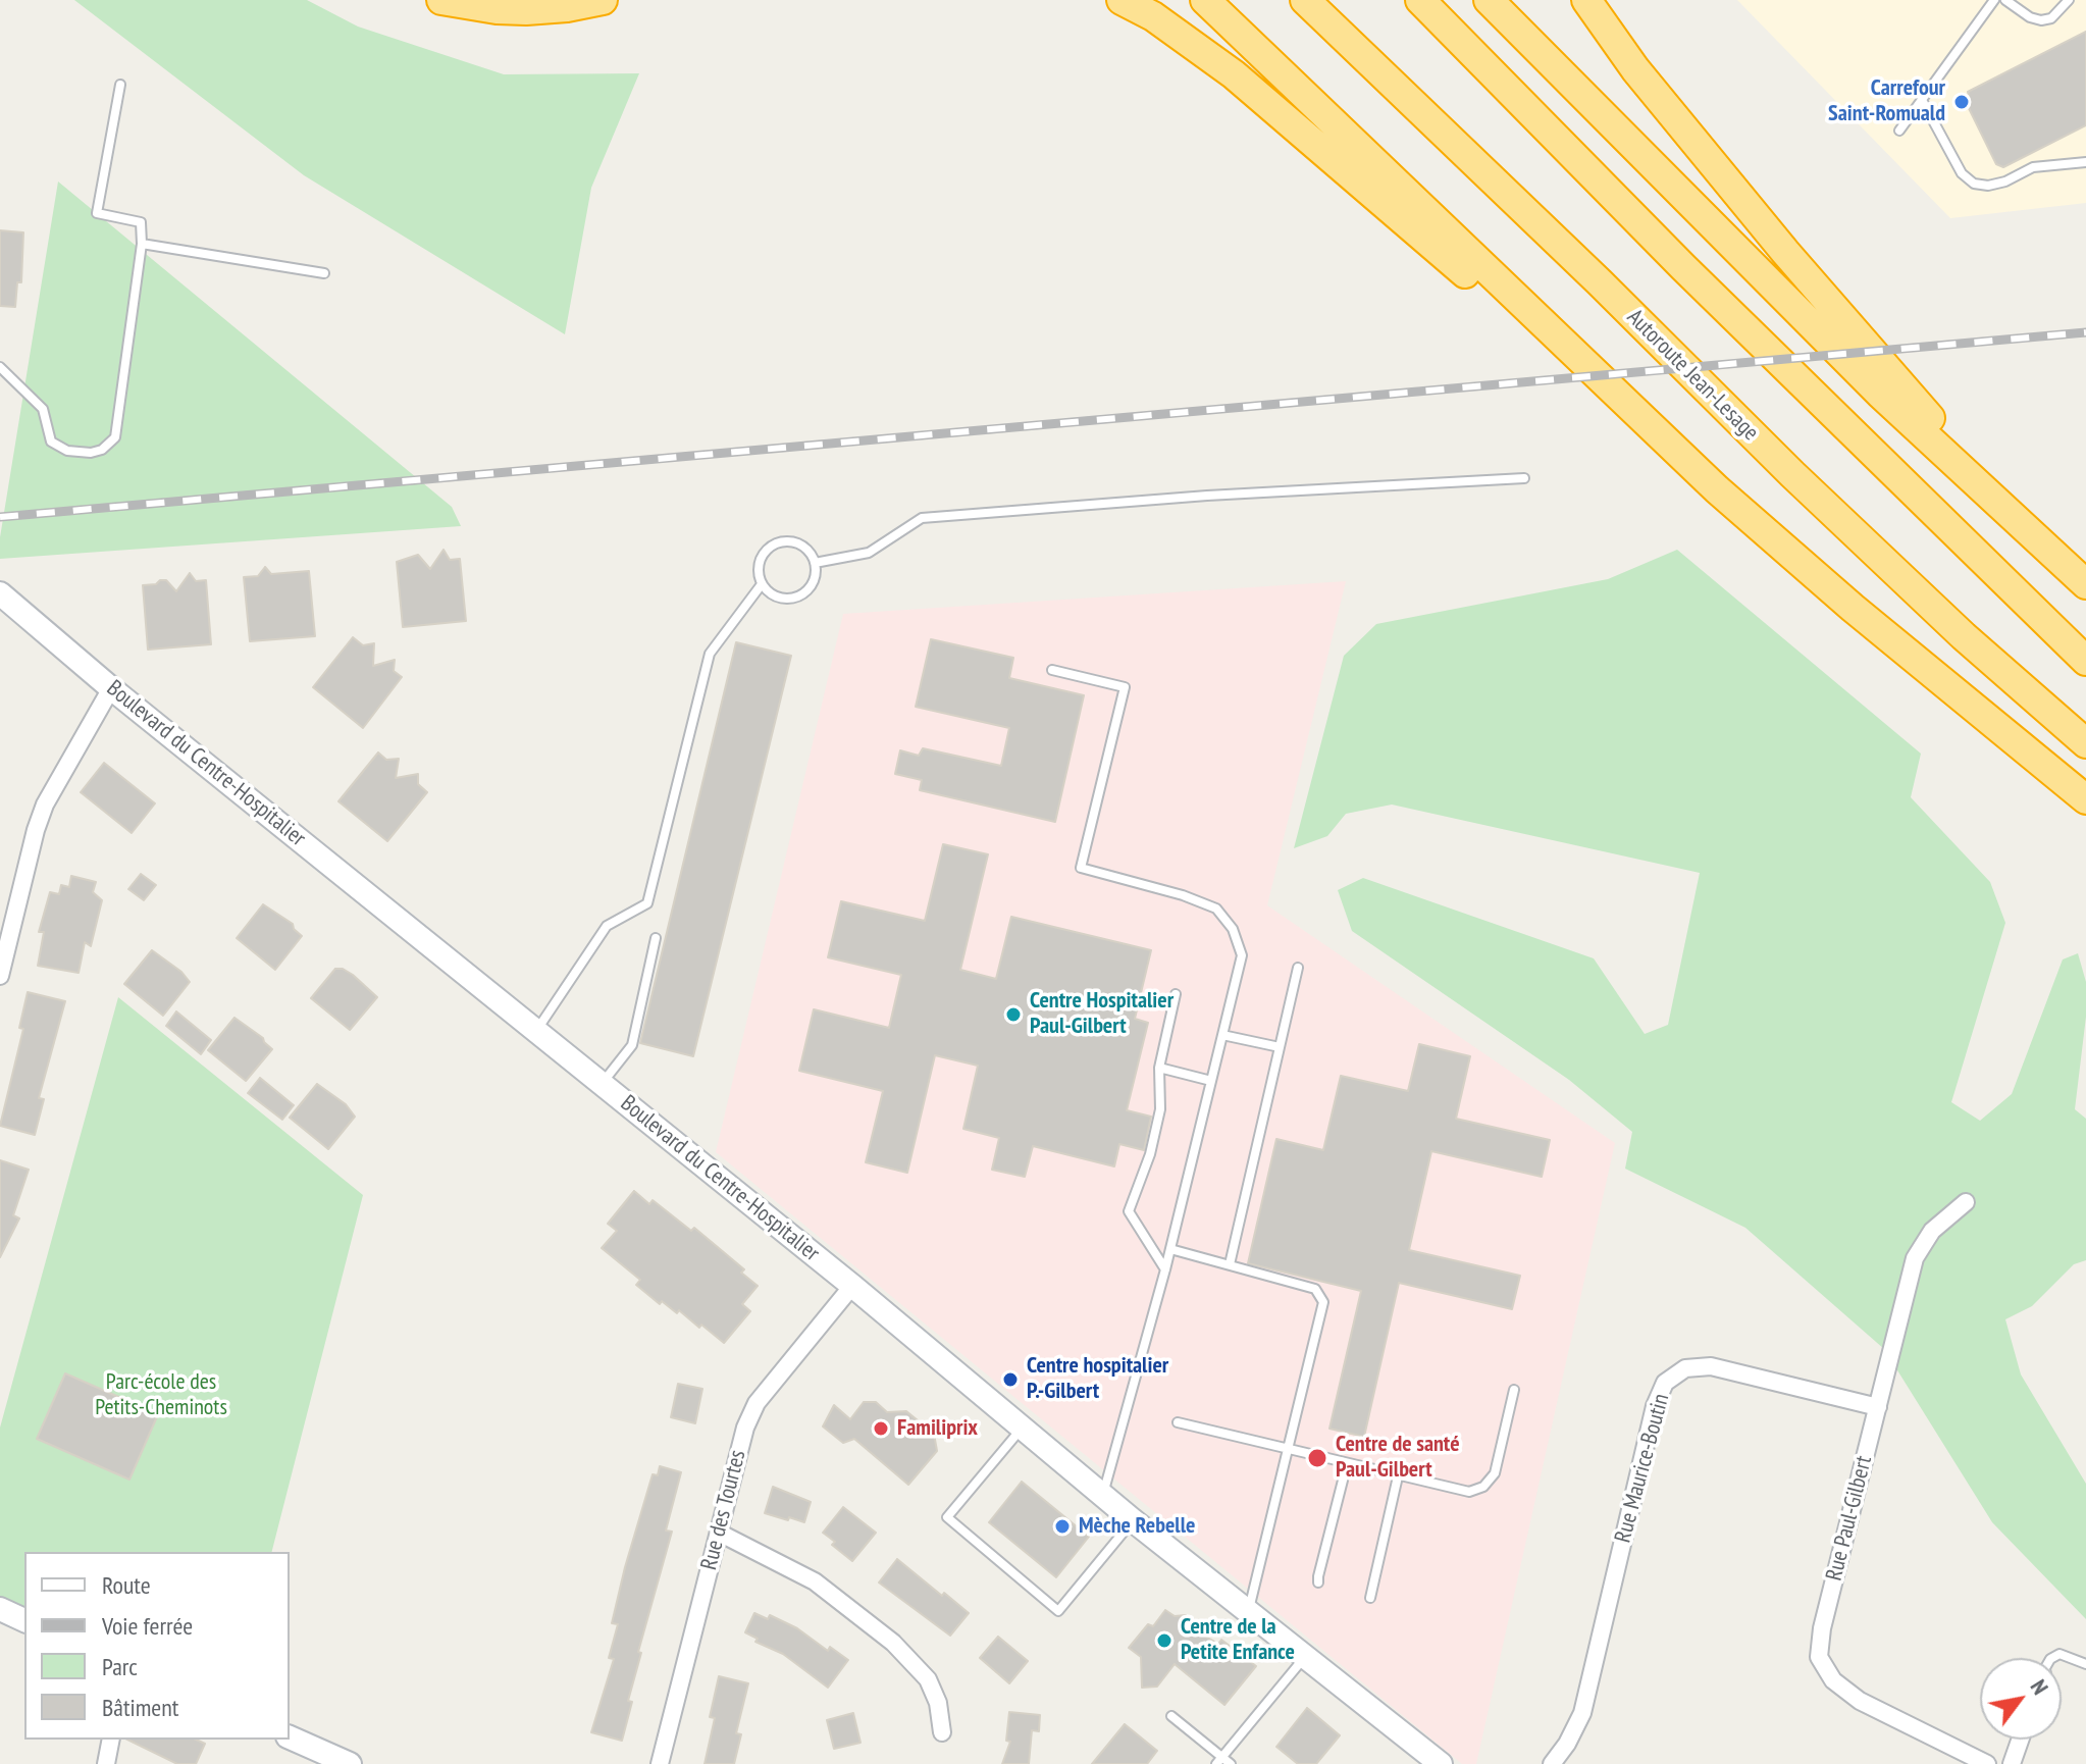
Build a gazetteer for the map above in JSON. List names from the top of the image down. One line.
{"streets":{"highway":["Autoroute Jean-Lesage"],"street":["Boulevard du Centre-Hospitalier","Rue Maurice-Boutin","Rue des Tourtes","Rue Paul-Gilbert"]},"crossings":[["Boulevard du Centre-Hospitalier","Rue des Tourtes"],["Rue Maurice-Boutin","Rue Paul-Gilbert"]],"parks":["Parc-école des Petits-Cheminots"],"places":["Carrefour Saint-Romuald","Centre Hospitalier Paul-Gilbert","Centre hospitalier P.-Gilbert","Familiprix","Centre de santé Paul-Gilbert","Mèche Rebelle","Centre de la Petite Enfance"],"legend":["Route","Voie ferrée","Parc","Bâtiment"],"north":"top right"}
